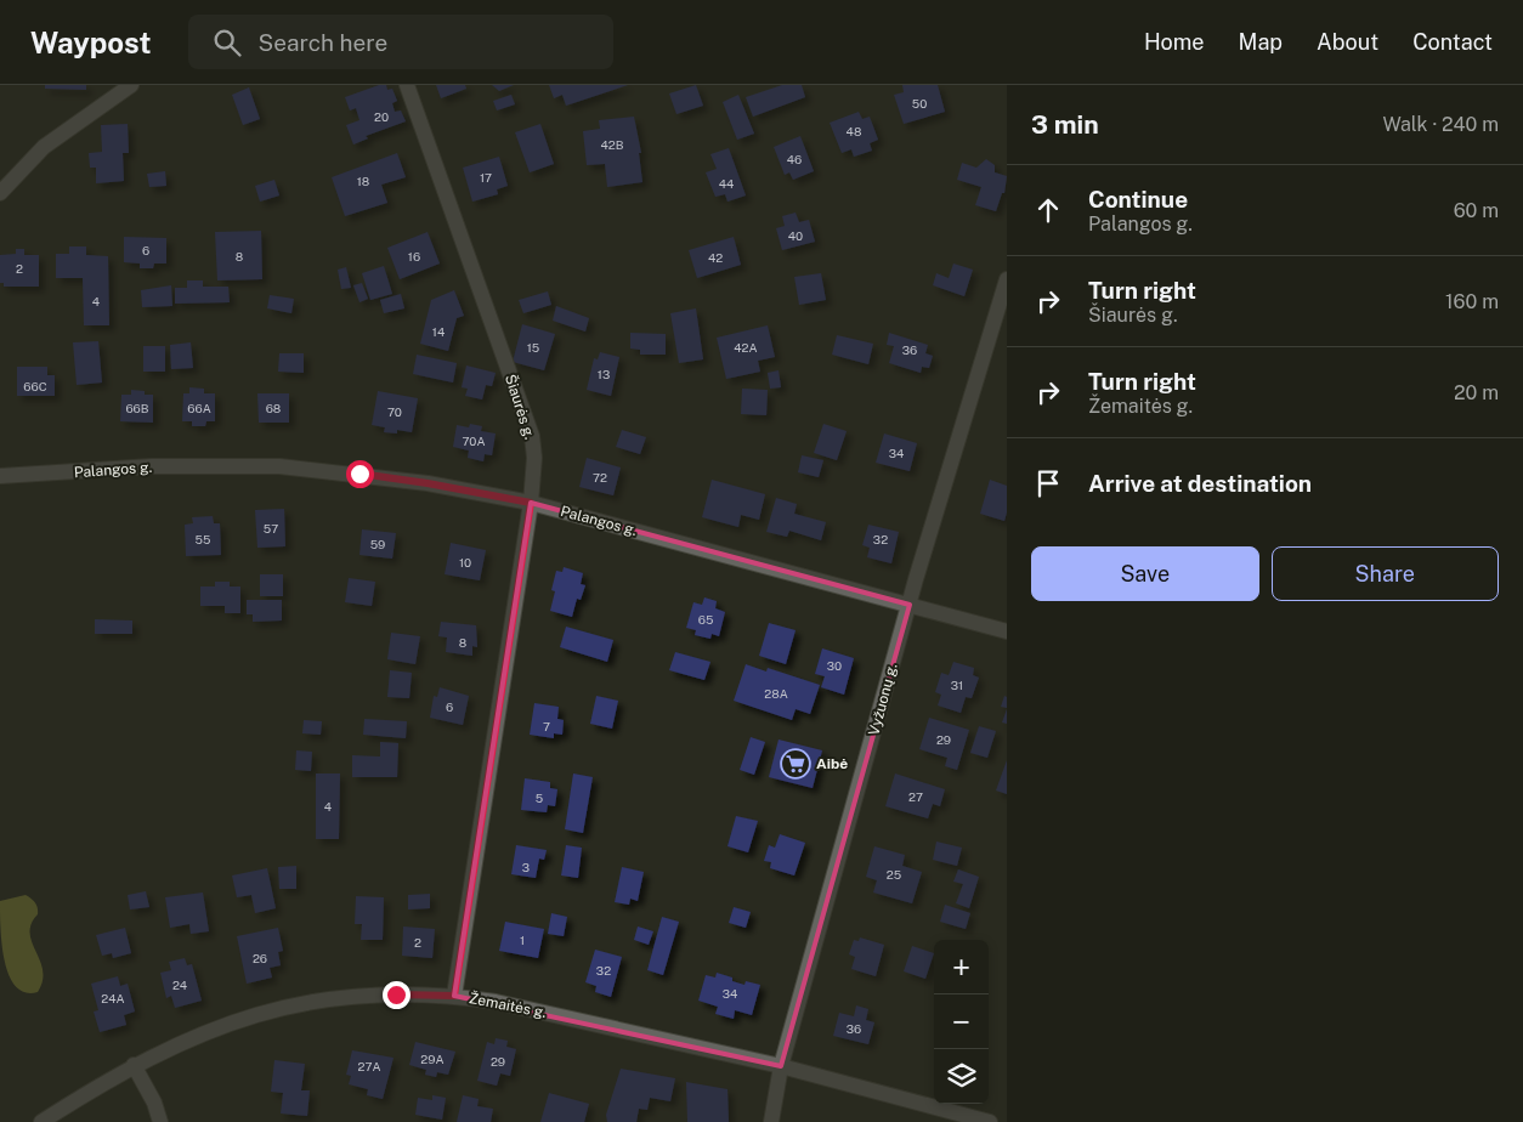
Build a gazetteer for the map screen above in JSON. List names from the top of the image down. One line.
{"streets":{"street":["Šiaurės g.","Palangos g.","Vyžuonų g.","Žemaitės g."]},"crossings":[["Šiaurės g.","Palangos g."],["Šiaurės g.","Žemaitės g."],["Palangos g.","Vyžuonų g."],["Vyžuonų g.","Žemaitės g."]],"places":{"supermarket":["Aibė"]},"house_numbers":["50","20","48","42B","46","17","18","44","40","6","8","16","42","2","4","14","15","42A","36","13","66C","66B","66A","68","70","70A","34","72","57","55","32","59","10","65","8","30","31","28A","6","7","29","27","5","4","3","25","1","2","26","32","24","34","24A","36","29A","29","27A"],"page":{"header":"Waypost","search":"Search here","nav":["Home","Map","About","Contact"],"heading":["3 min","Walk · 240 m"],"list":[["Continue","Palangos g.","60 m"],["Turn right","Šiaurės g.","160 m"],["Turn right","Žemaitės g.","20 m"],"Arrive at destination"],"buttons":["Save","Share"],"map_buttons":["+","−"]}}
